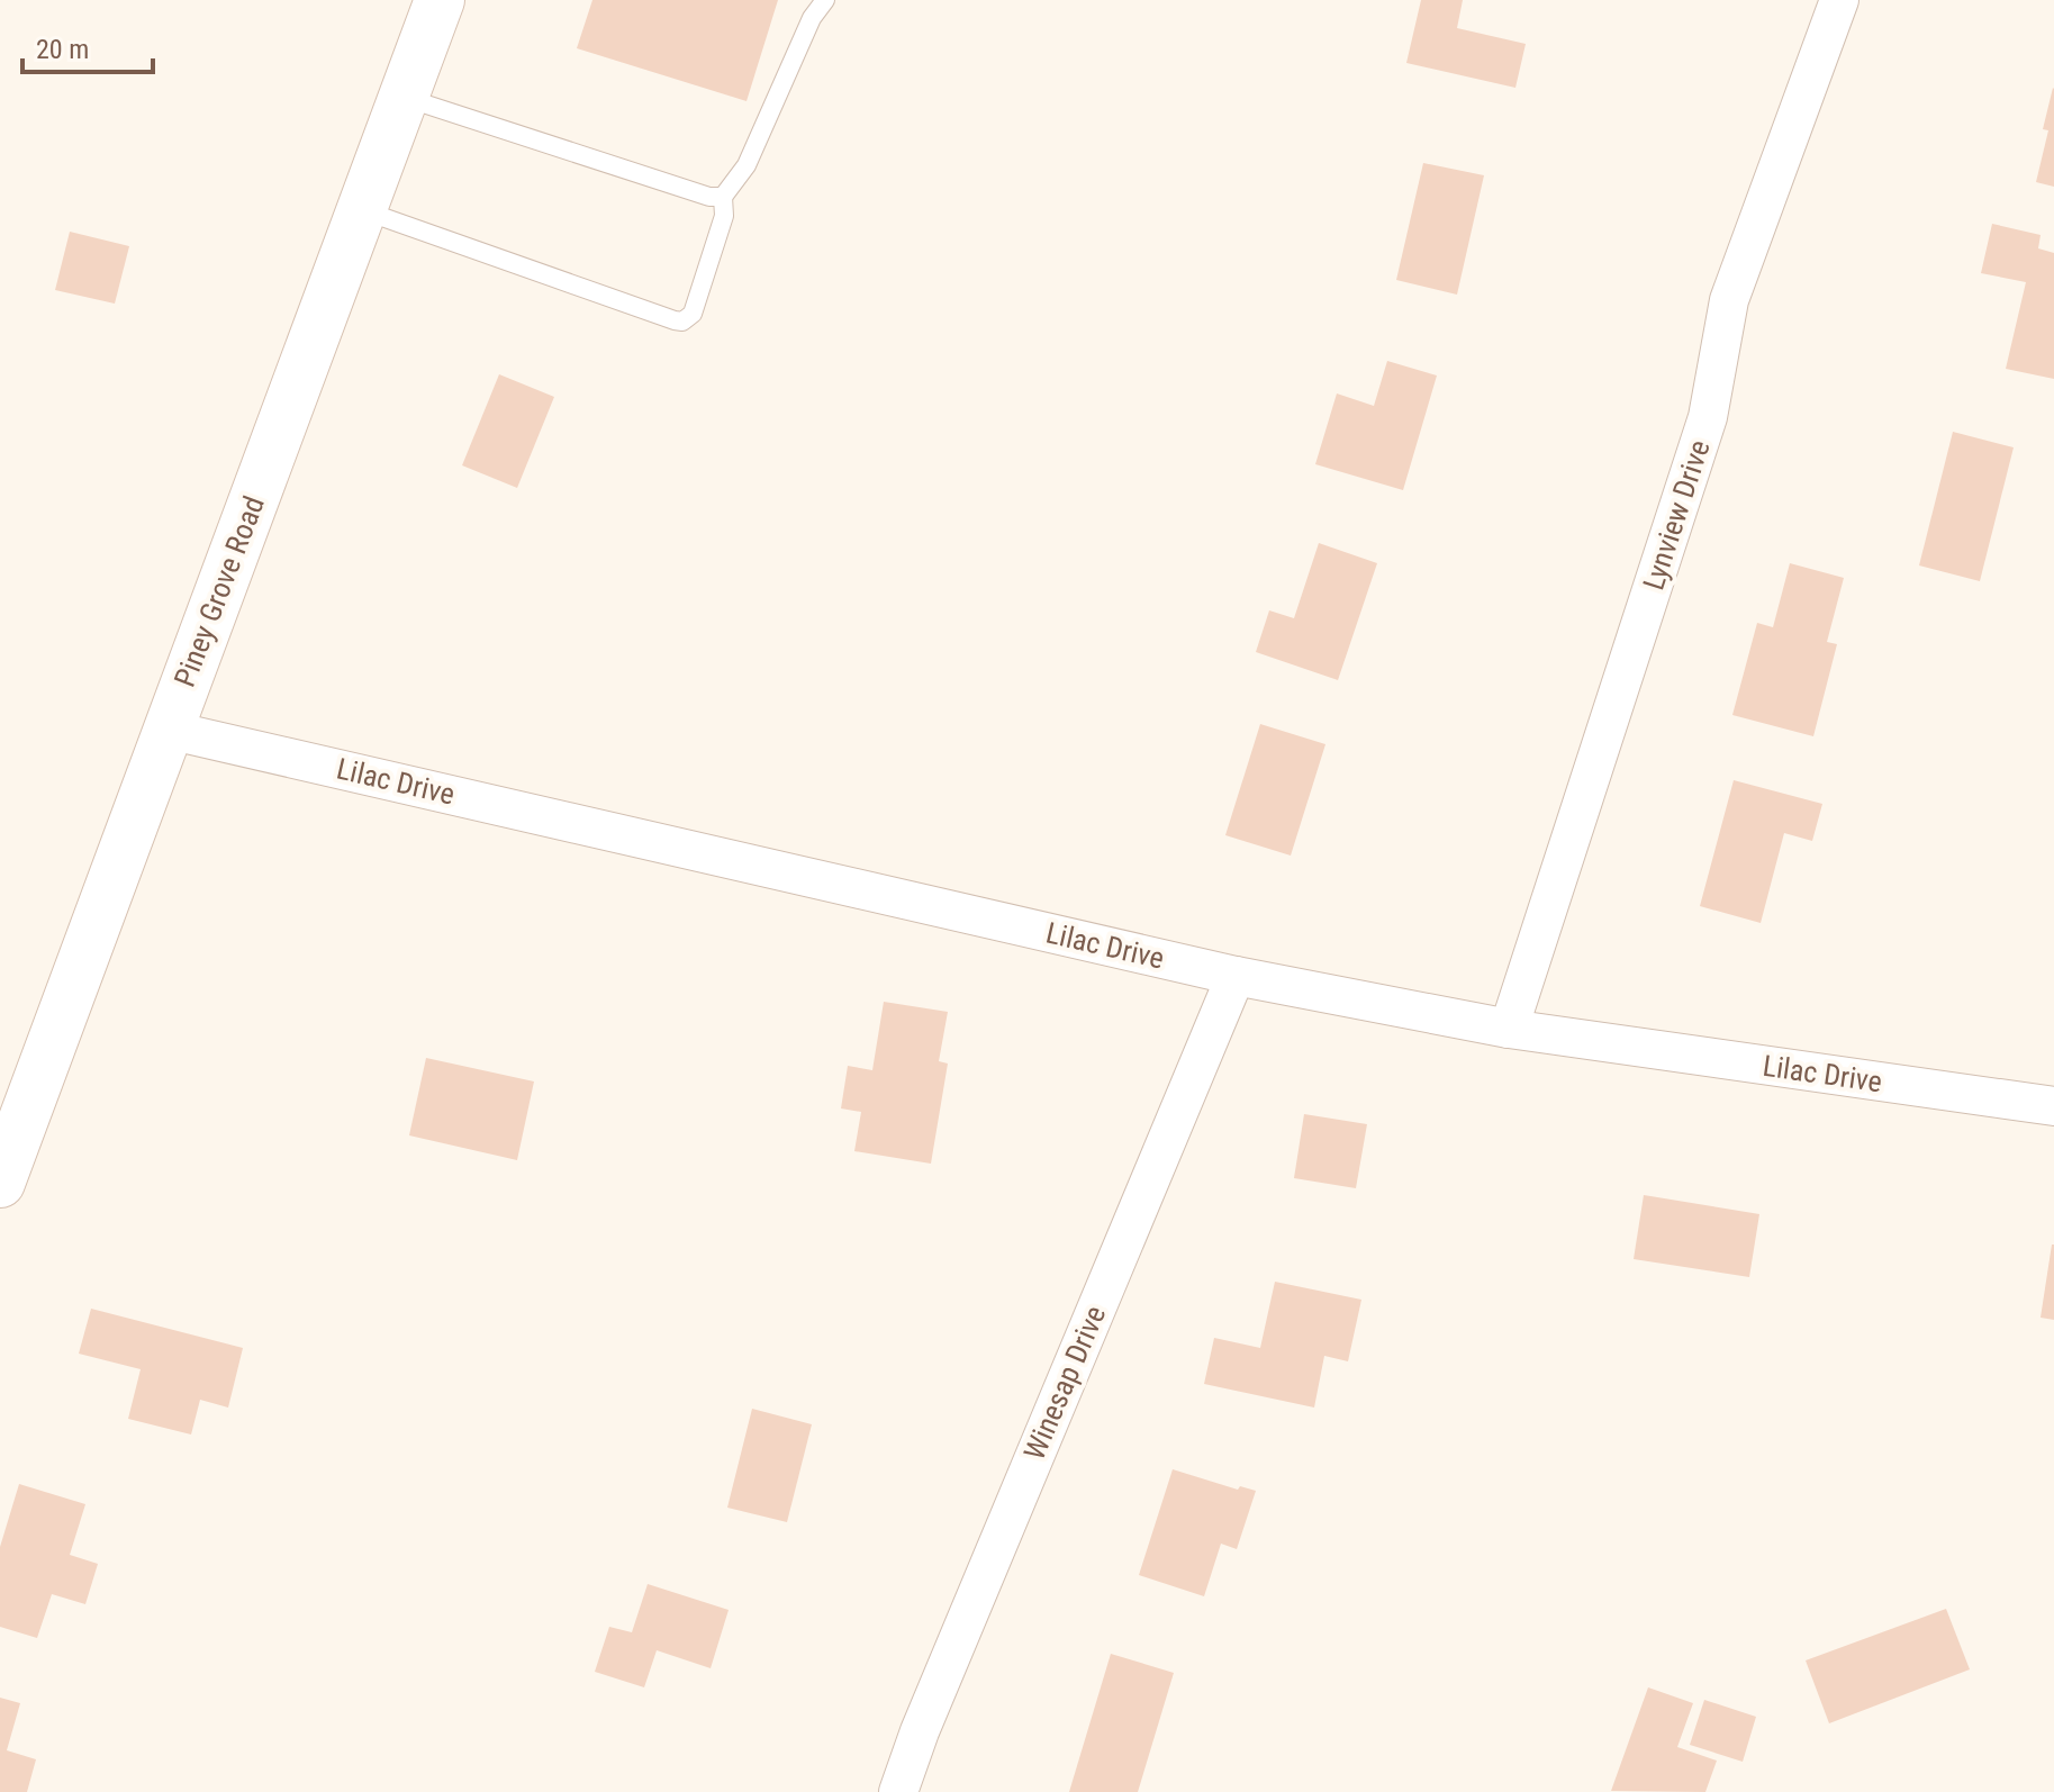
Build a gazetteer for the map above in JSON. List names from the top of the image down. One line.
{"streets":{"main road":["Piney Grove Road"],"street":["Lynview Drive","Lilac Drive","Winesap Drive"]},"crossings":[["Lynview Drive","Lilac Drive"],["Piney Grove Road","Lilac Drive"],["Lilac Drive","Winesap Drive"]],"scale_bar":"20 m"}
